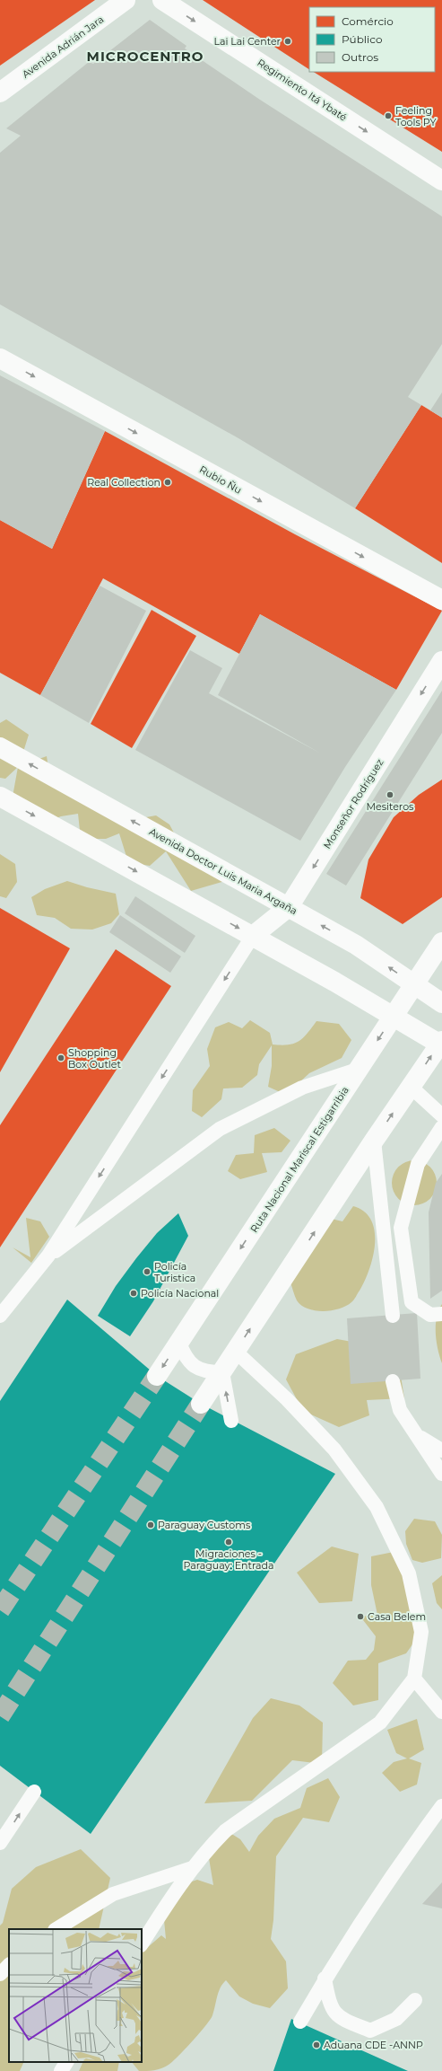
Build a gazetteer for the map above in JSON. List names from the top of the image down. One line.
{"streets":{"main road":["Avenida Adrián Jara","Regimiento Itá Ybaté","Rubio Ñu","Monseñor Rodríguez","Avenida Doctor Luis Maria Argaña","Ruta Nacional Mariscal Estigarribia"]},"crossings":[["Monseñor Rodríguez","Avenida Doctor Luis Maria Argaña"]],"one_way":["Regimiento Itá Ybaté","Rubio Ñu","Monseñor Rodríguez"],"districts":["MICROCENTRO"],"places":["Lai Lai Center","Feeling Tools PY","Real Collection","Mesiteros","Shopping Box Outlet","Policía Turistica","Policía Nacional","Paraguay Customs","Migraciones - Paraguay: Entrada","Casa Belem","Aduana CDE -ANNP"],"legend":["Comércio","Público","Outros"]}
